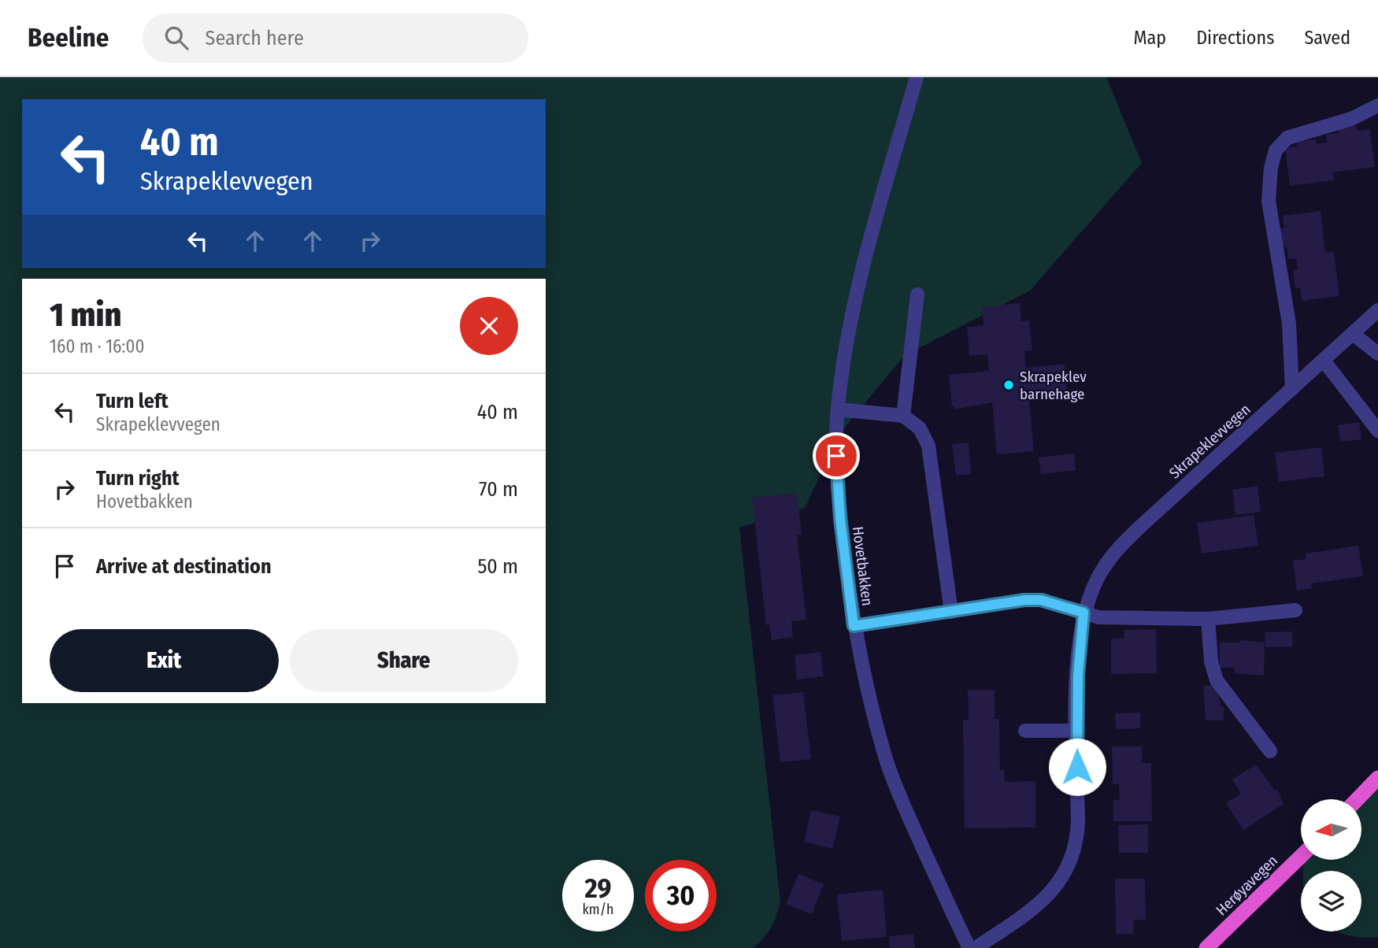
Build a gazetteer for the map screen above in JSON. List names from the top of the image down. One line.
{"streets":{"highway":["Herøyavegen"],"street":["Skrapeklevvegen","Hovetbakken"]},"places":["Skrapeklev barnehage"],"north":"left","page":{"header":"Beeline","search":"Search here","nav":["Map","Directions","Saved"],"turn":["40 m","Skrapeklevvegen"],"heading":["1 min","160 m · 16:00"],"list":[{"name":"Turn left","note":"Skrapeklevvegen","value":"40 m"},{"name":"Turn right","note":"Hovetbakken","value":"70 m"},{"name":"Arrive at destination","value":"50 m"}],"buttons":["Exit","Share"],"speed":"29 km/h","limit":"30"}}
